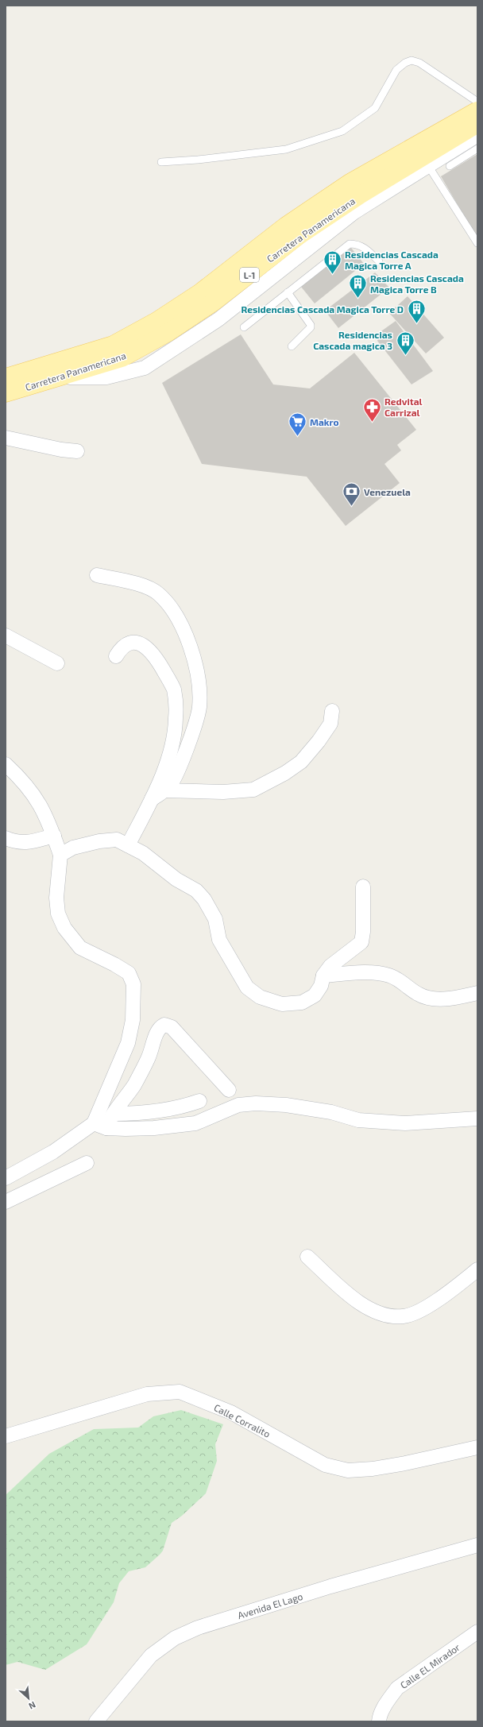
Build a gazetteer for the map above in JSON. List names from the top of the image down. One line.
{"streets":{"main road":["Carretera Panamericana","L-1"],"street":["Calle Corralito","Avenida El Lago","Calle EL Mirador"]},"crossings":[["Carretera Panamericana","L-1"]],"places":{"building":["Residencias Cascada Magica Torre A","Residencias Cascada Magica Torre B","Residencias Cascada Magica Torre D","Residencias Cascada magica 3"],"pharmacy":["Redvital Carrizal"],"supermarket":["Makro"],"bank":["Venezuela"]},"north":"bottom right"}
